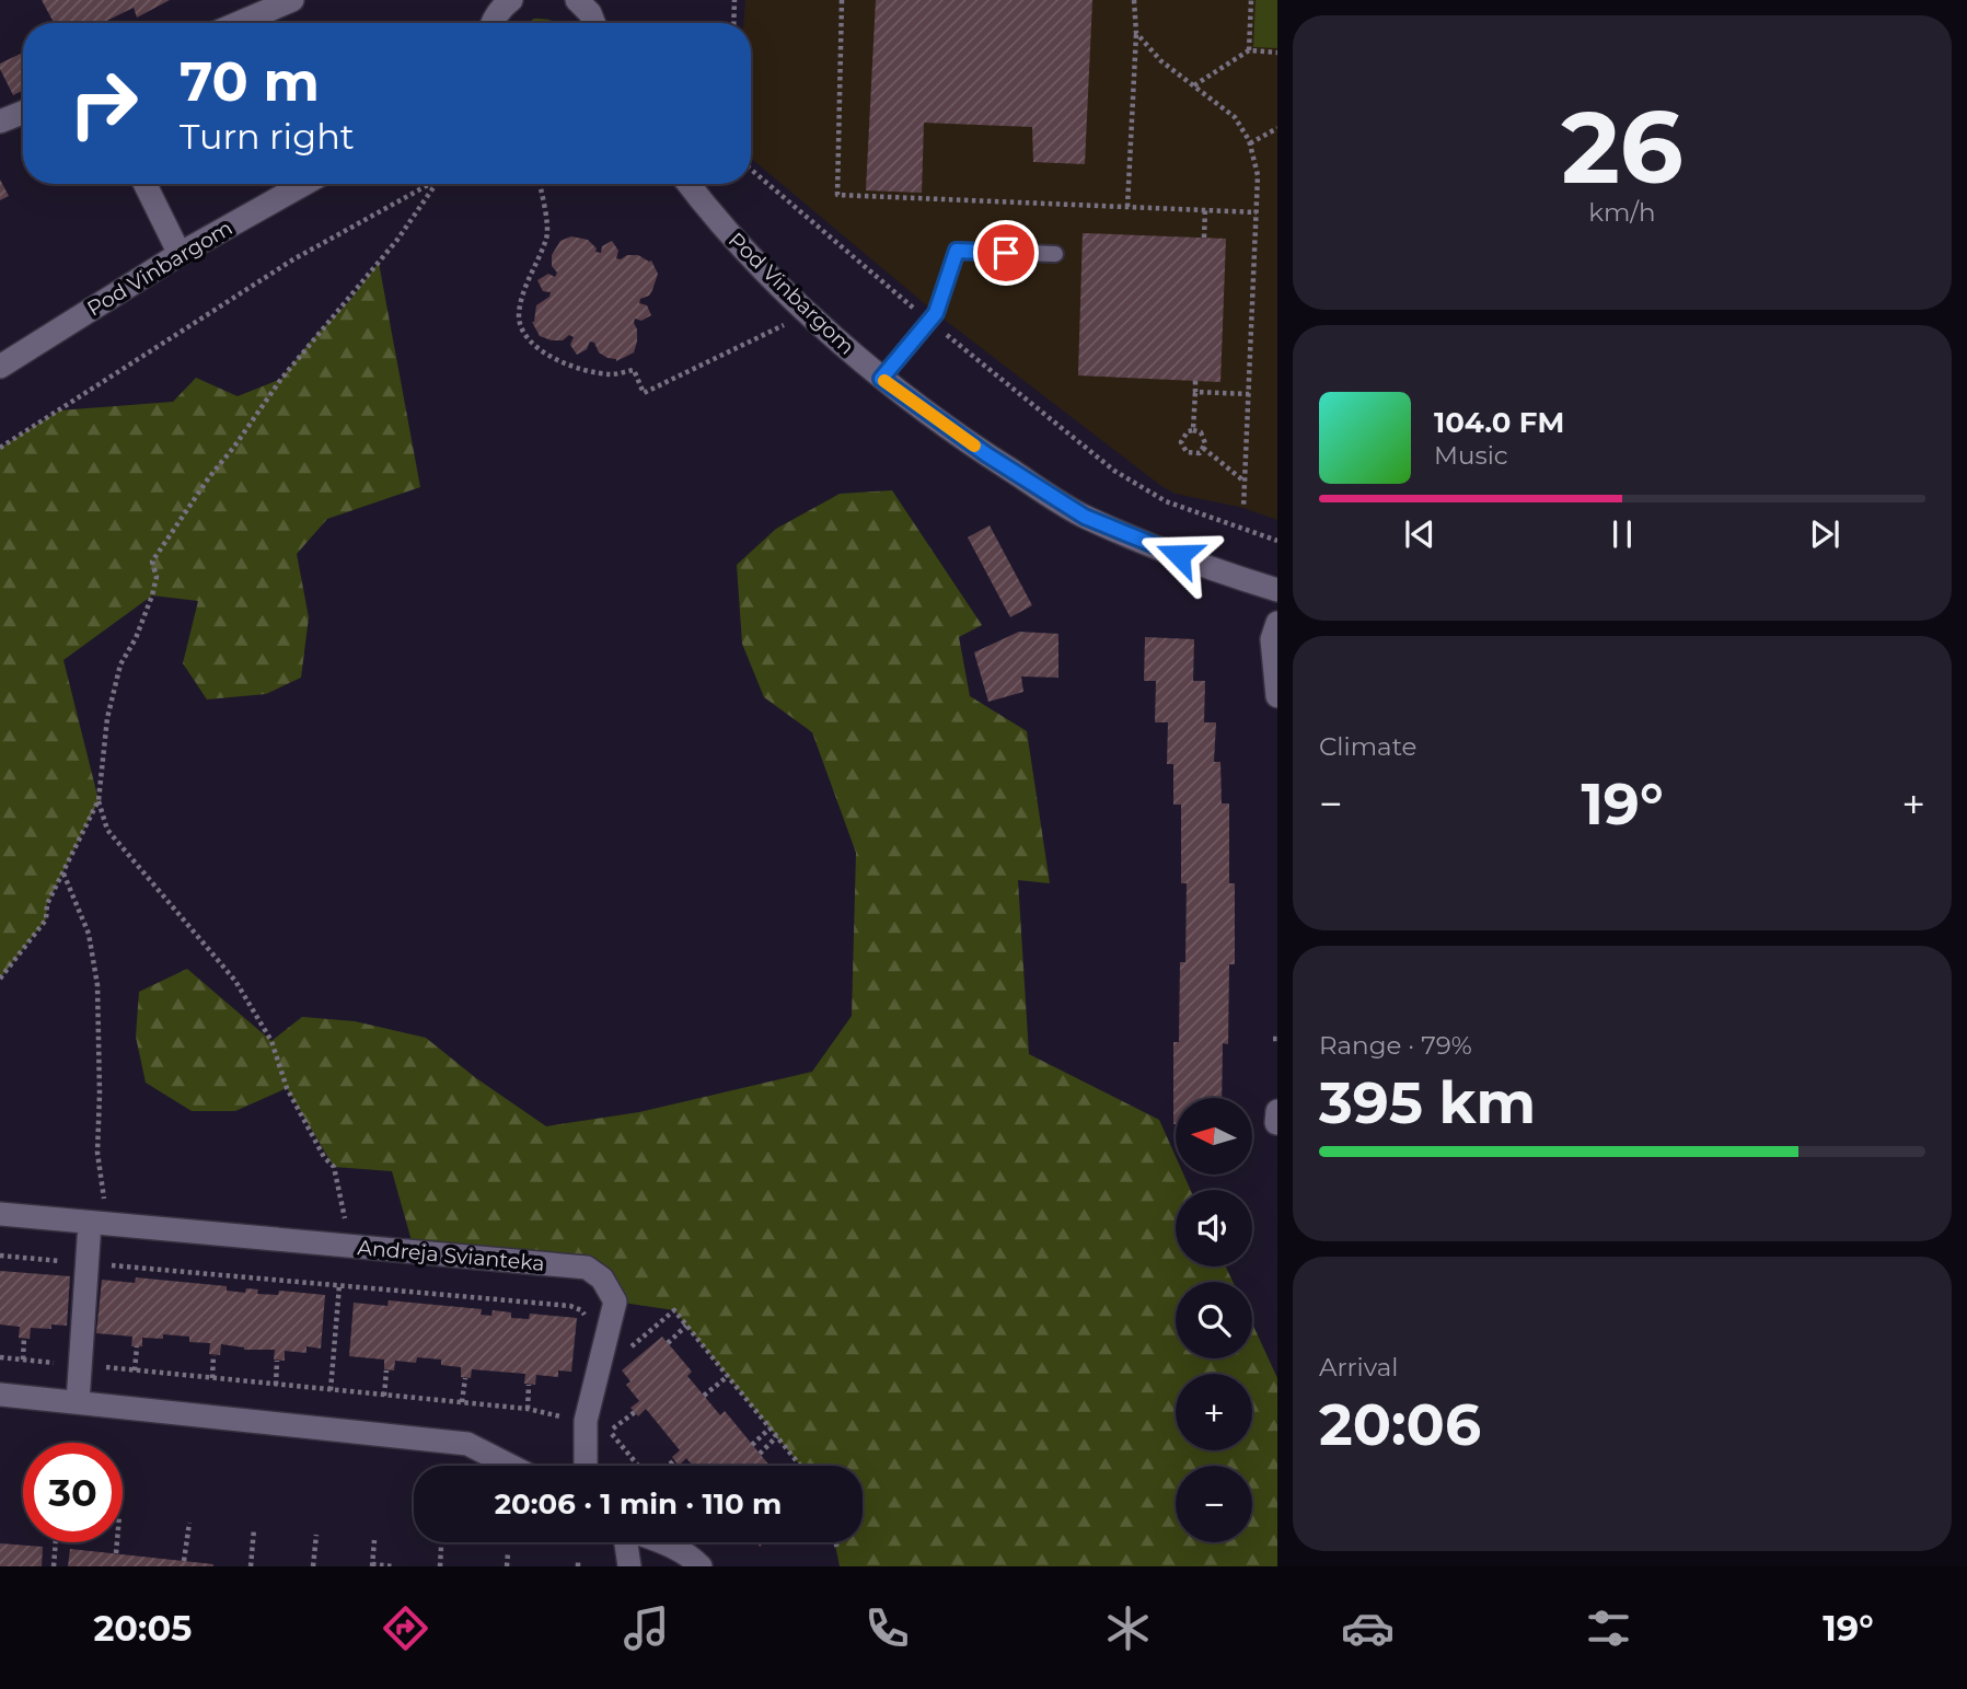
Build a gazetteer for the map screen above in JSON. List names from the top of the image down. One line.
{"streets":{"street":["Pod Vinbargom","Andreja Svianteka"]},"north":"left","page":{"tile":[["26","km/h"],"Climate",["Range · 79%","395 km"],["Arrival","20:06"]],"turn":["70 m","Turn right"],"song":["104.0 FM","Music"],"heat":["−","19°","+"],"map_buttons":["+","−"],"limit":"30","trip":"20:06 · 1 min · 110 m","tabs":["20:05","19°"]}}
